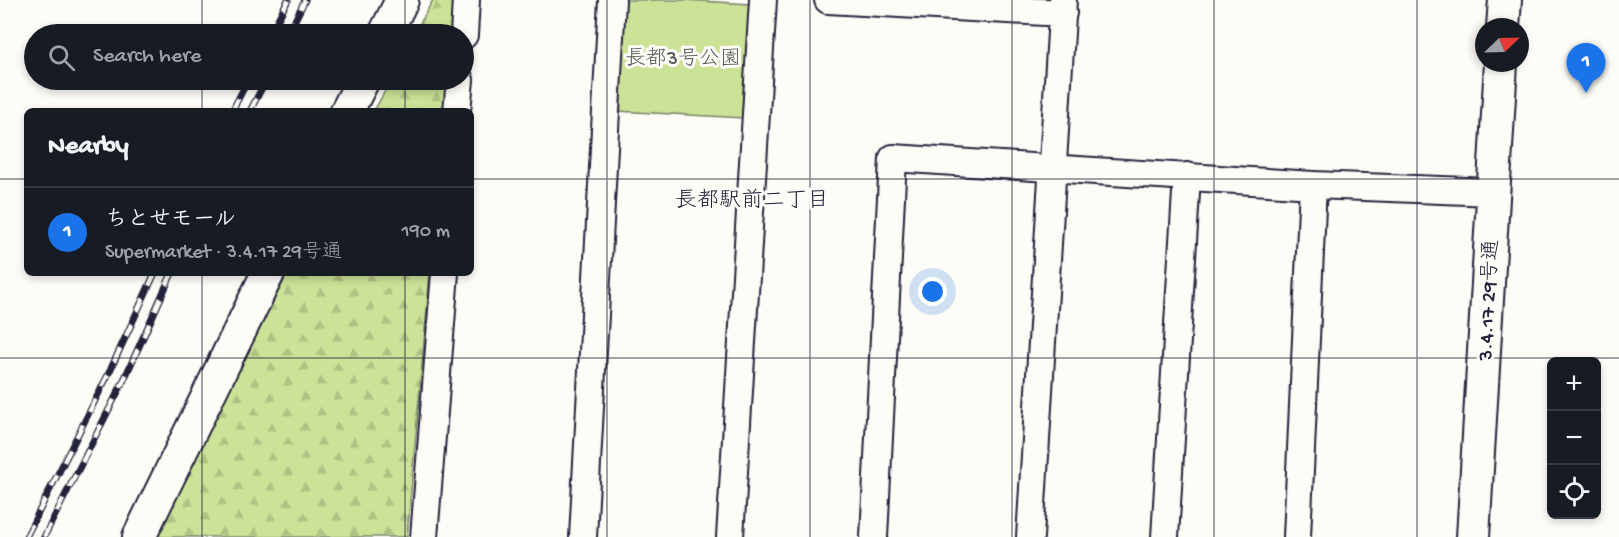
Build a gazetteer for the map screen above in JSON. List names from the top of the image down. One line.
{"streets":{"street":["3.4.17 29号通"]},"districts":["長都駅前二丁目"],"parks":["長都3号公園"],"north":"top right","page":{"search":"Search here","pins":"1","heading":"Nearby","list":[{"mark":"1","name":"ちとせモール","note":"Supermarket · 3.4.17 29号通","value":"190 m"}],"map_buttons":["+","−"]}}
